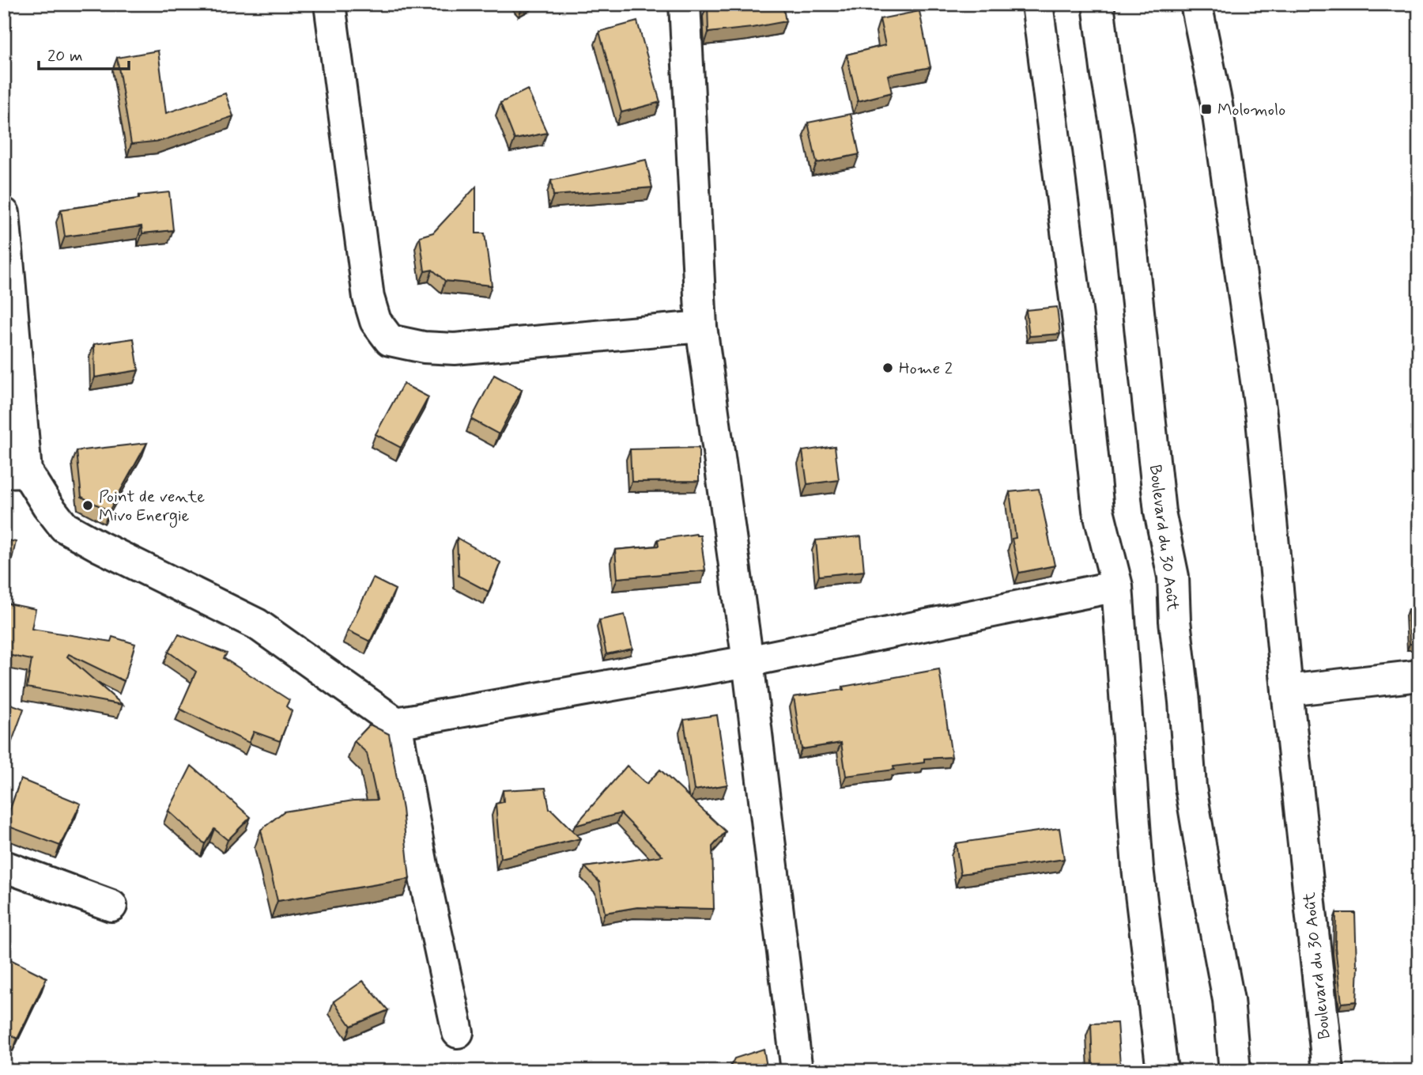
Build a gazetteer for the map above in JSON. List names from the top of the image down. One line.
{"streets":{"main road":["Boulevard du 30 Août"]},"places":{"transit":["Molomolo"],"other":["Home 2","Point de vente Mivo Energie"]},"scale_bar":"20 m"}
